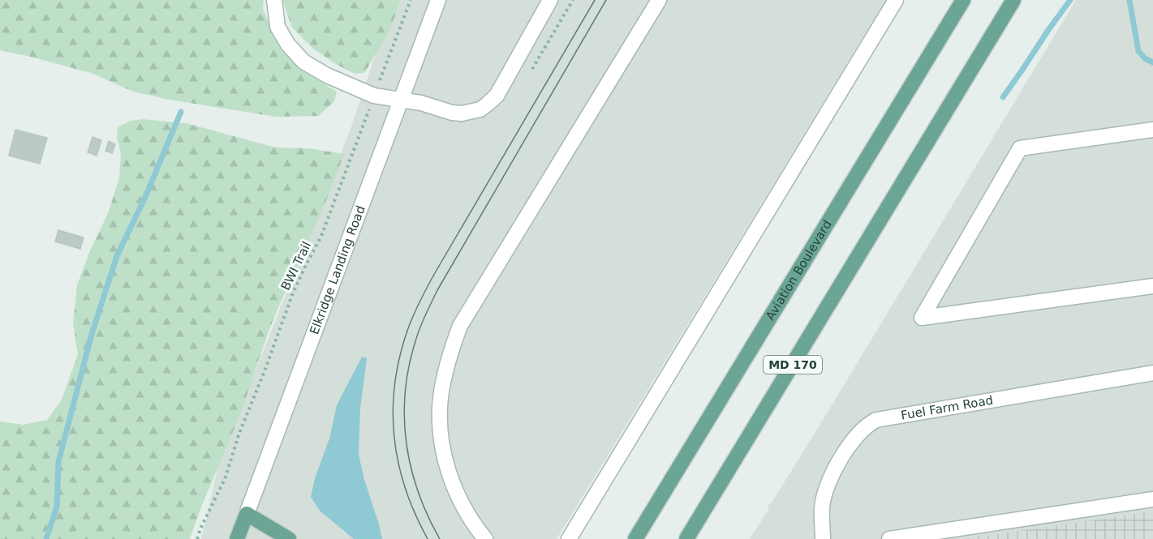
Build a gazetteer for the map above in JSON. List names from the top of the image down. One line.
{"streets":{"main road":["Elkridge Landing Road","Aviation Boulevard","MD 170"],"street":["Fuel Farm Road"],"path":["BWI Trail"]}}
